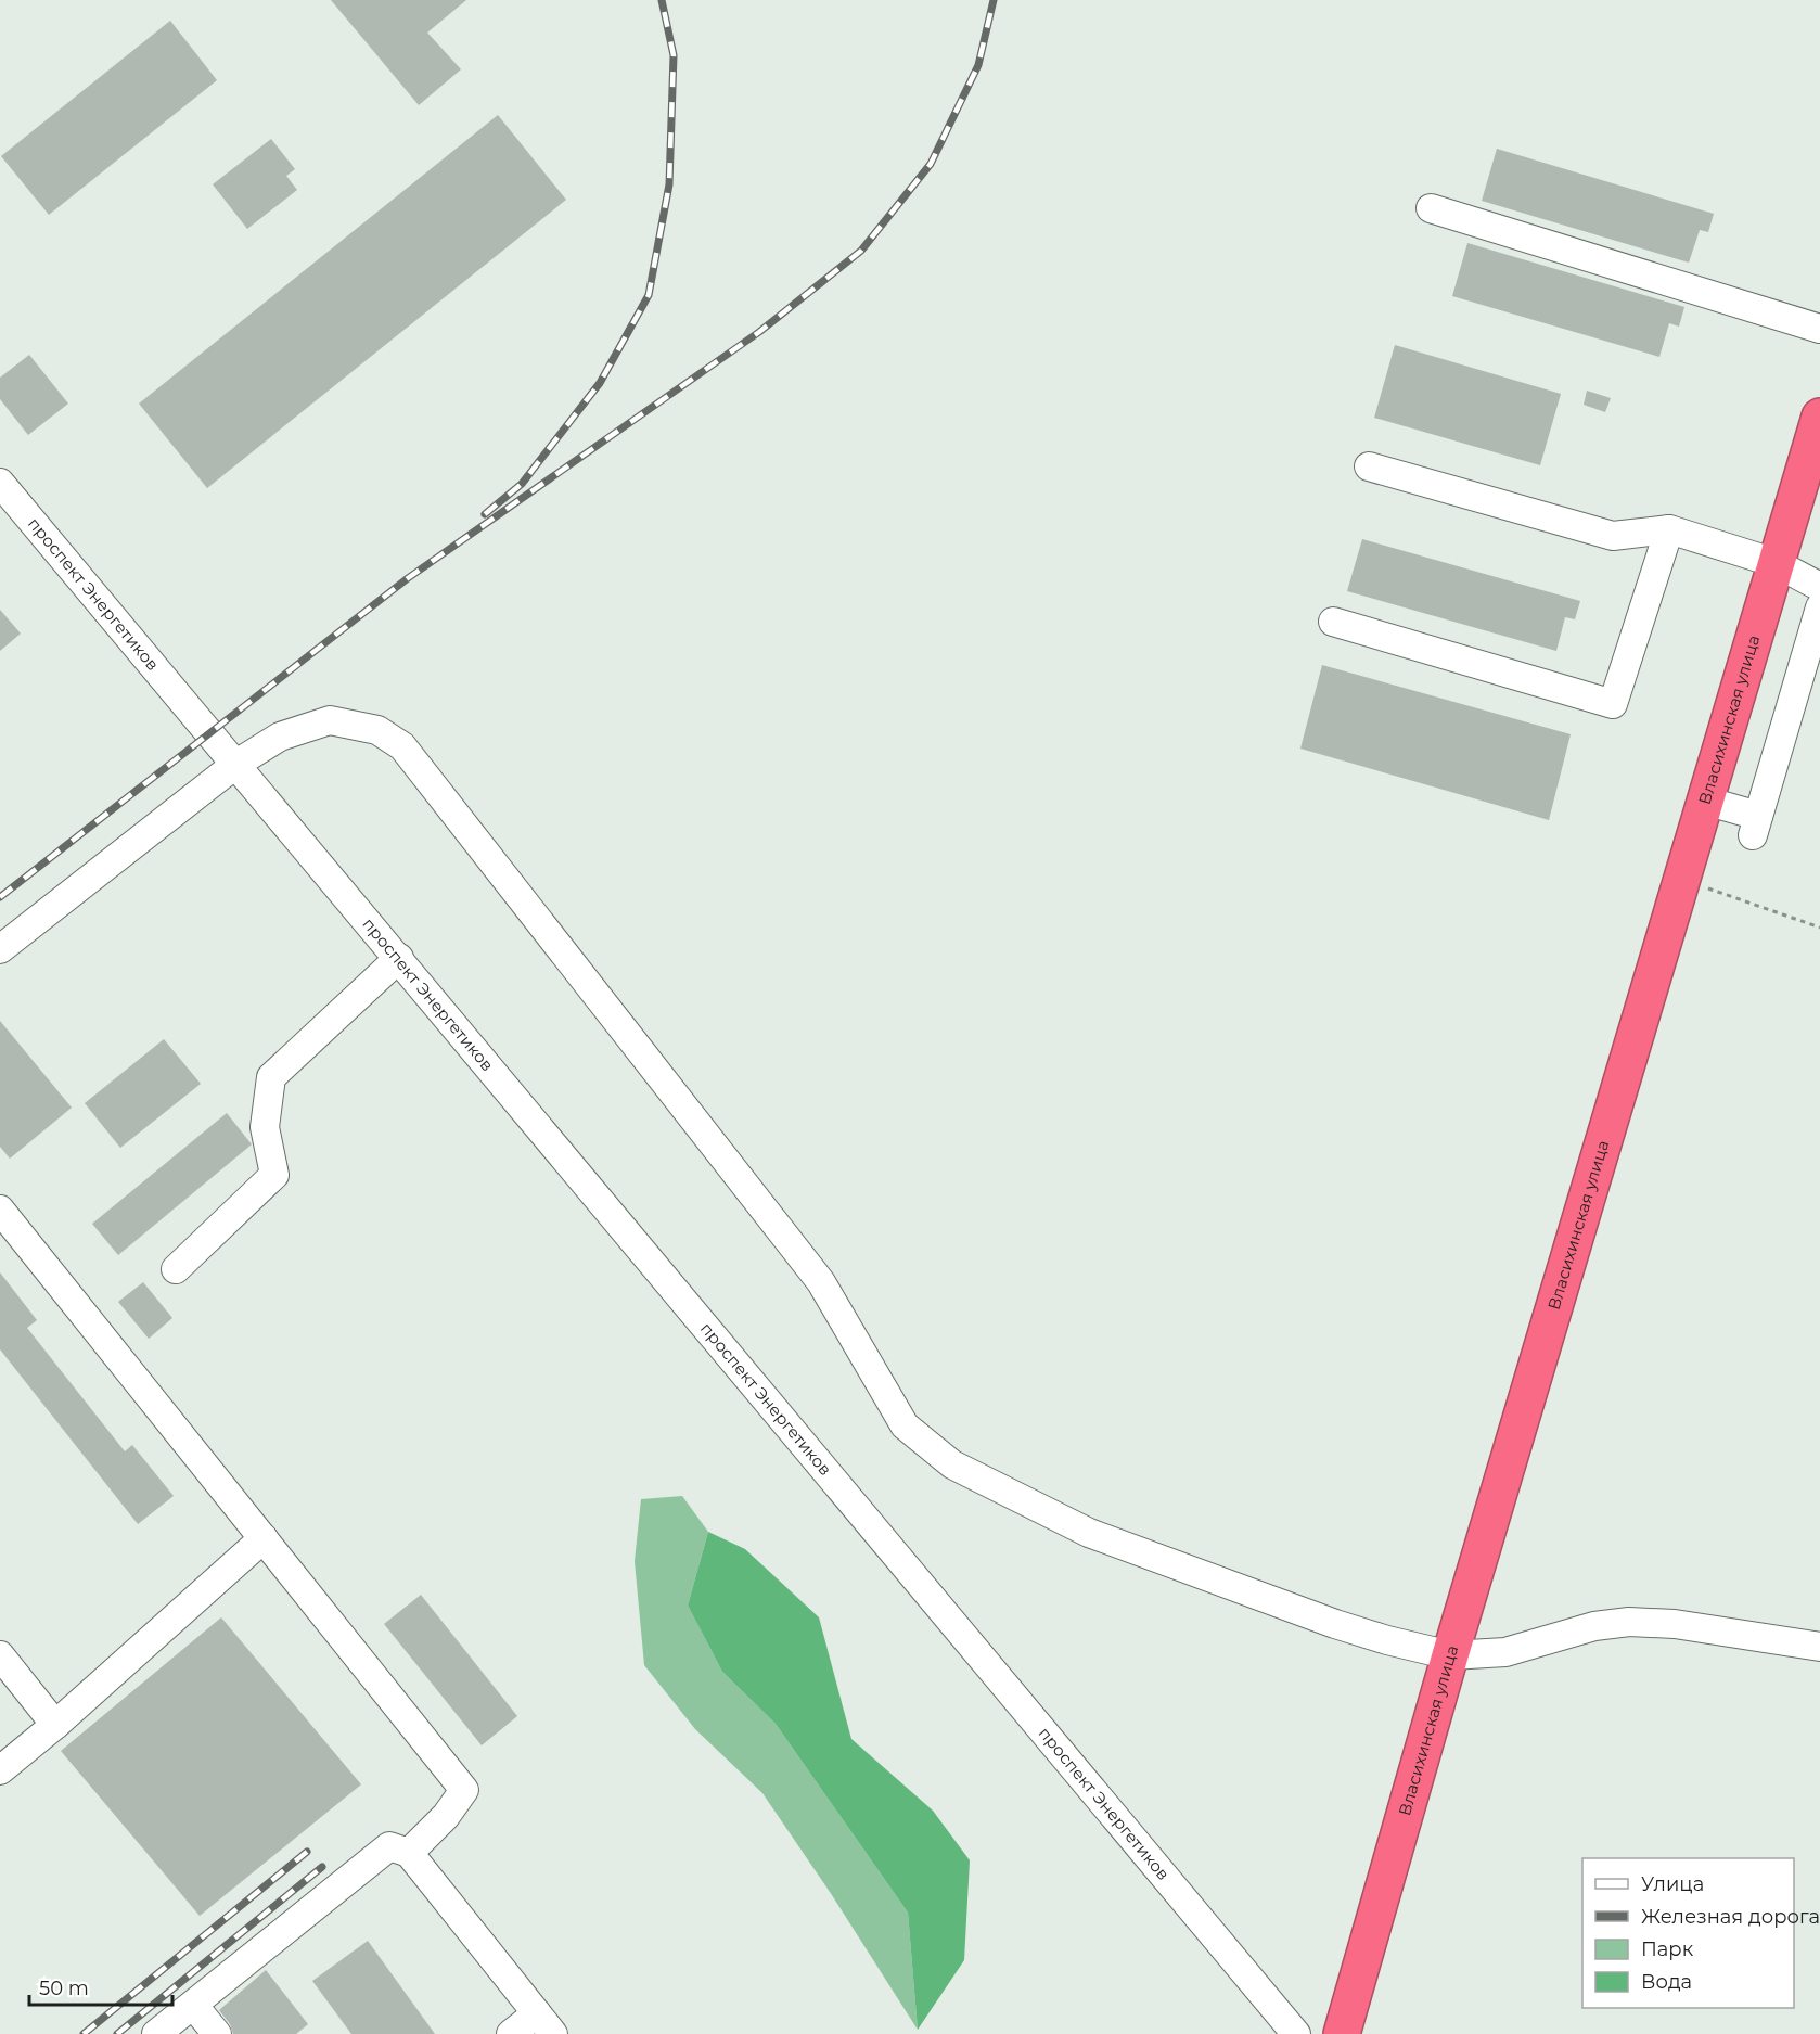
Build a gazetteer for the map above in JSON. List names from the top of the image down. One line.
{"streets":{"highway":["Власихинская улица"],"street":["проспект Энергетиков"]},"legend":["Улица","Железная дорога","Парк","Вода"],"scale_bar":"50 m"}
